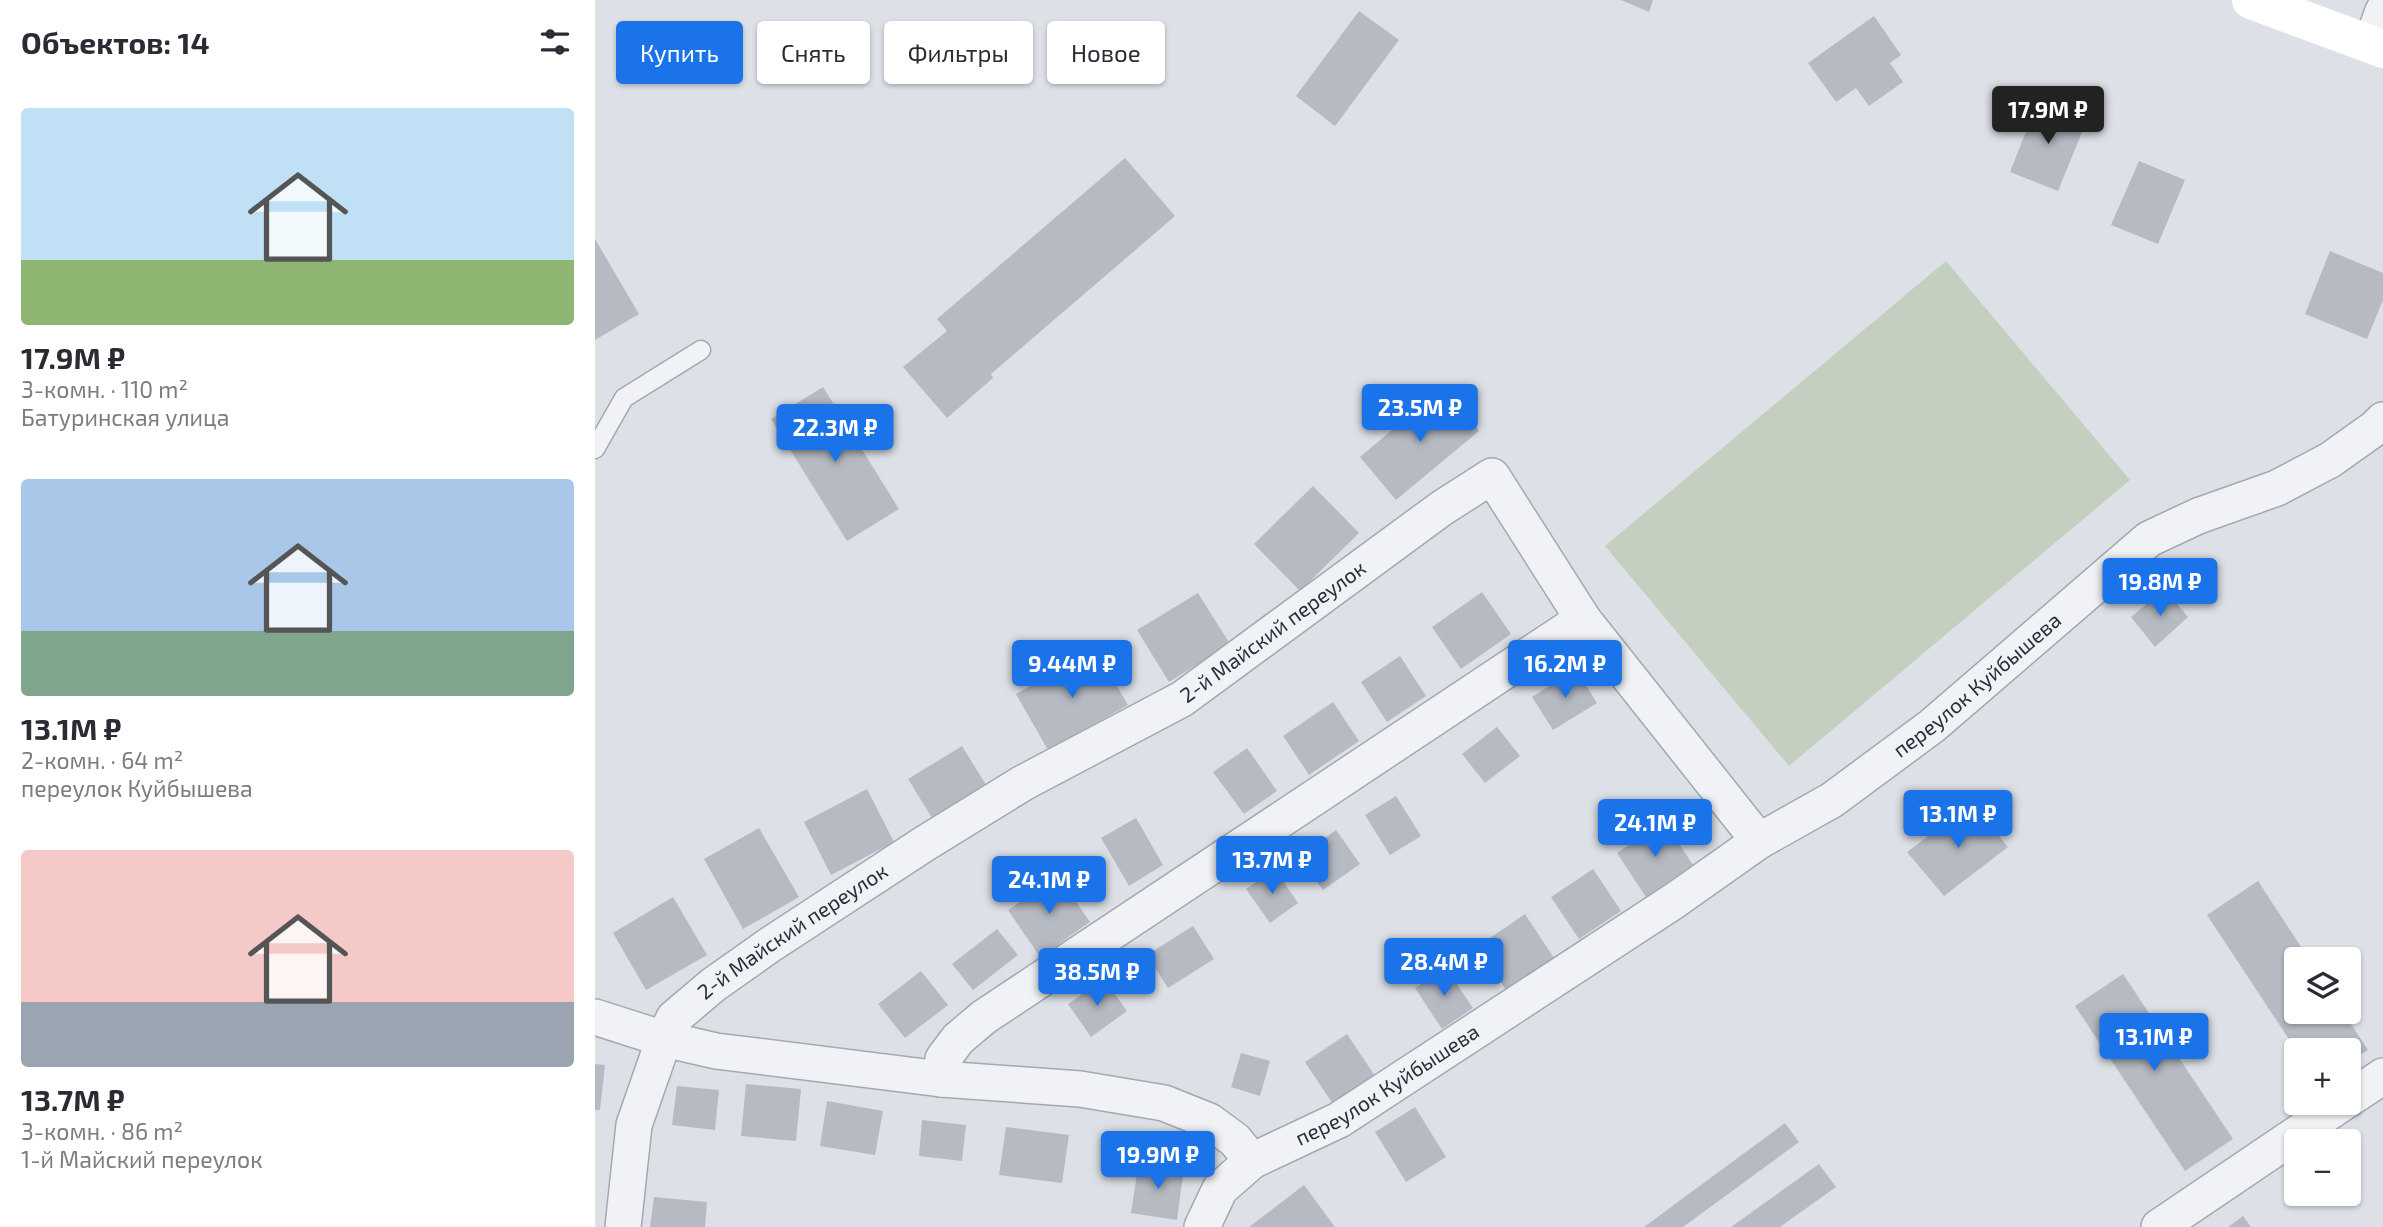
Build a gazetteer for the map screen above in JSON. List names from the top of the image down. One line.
{"streets":{"street":["2-й Майский переулок","переулок Куйбышева"]},"crossings":[["2-й Майский переулок","переулок Куйбышева"]],"page":{"heading":"Объектов: 14","chip":["Купить","Снять","Фильтры","Новое"],"list":[{"name":"17.9M ₽","note":"3-комн. · 110 m² · Батуринская улица"},{"name":"13.1M ₽","note":"2-комн. · 64 m² · переулок Куйбышева"},{"name":"13.7M ₽","note":"3-комн. · 86 m² · 1-й Майский переулок"}],"price":["17.9M ₽","23.5M ₽","22.3M ₽","19.8M ₽","9.44M ₽","16.2M ₽","13.1M ₽","24.1M ₽","13.7M ₽","24.1M ₽","28.4M ₽","38.5M ₽","13.1M ₽","19.9M ₽"],"map_buttons":["+","−"]}}
